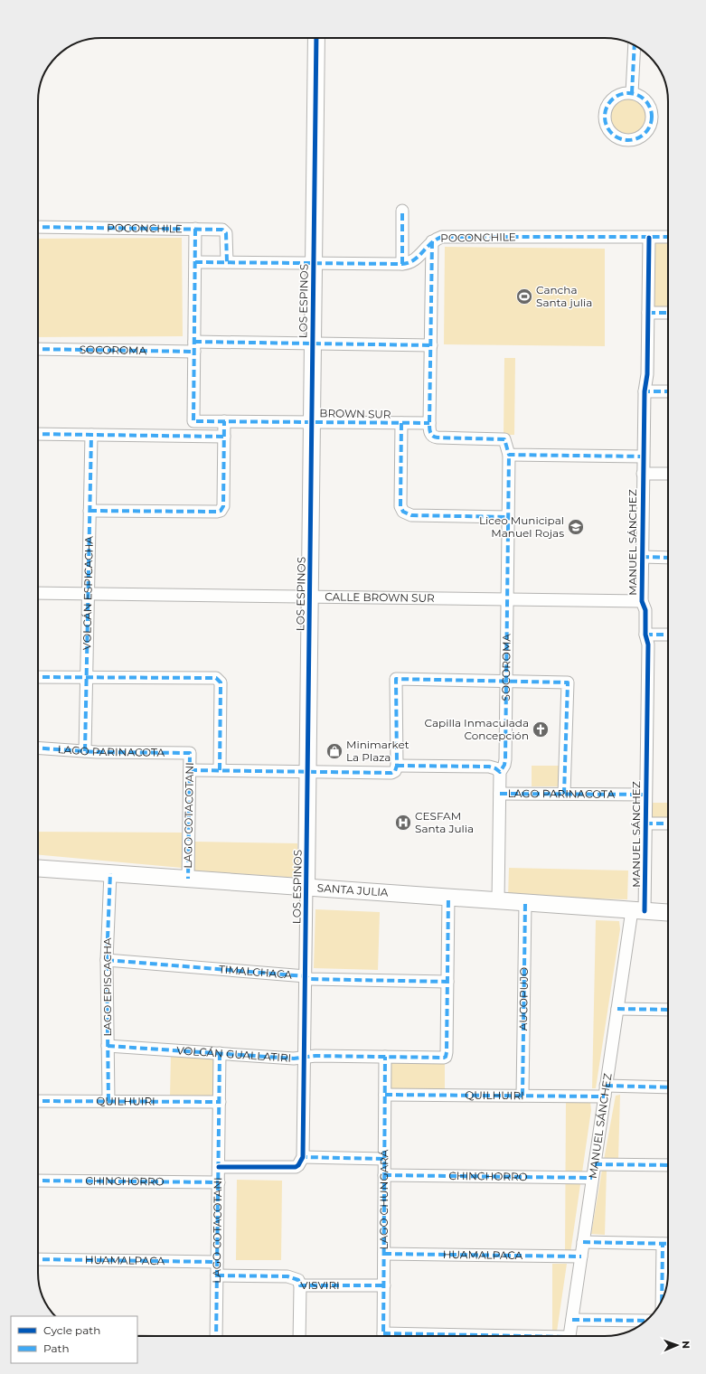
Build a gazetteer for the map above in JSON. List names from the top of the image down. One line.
{"streets":{"street":["POCONCHILE","LOS ESPINOS","SOCOROMA","BROWN SUR","MANUEL SÁNCHEZ","VOLCÁN ESPICACHA","CALLE BROWN SUR","LAGO PARINACOTA","LAGO COTACOTANI","SANTA JULIA","TIMALCHACA","LAGO EPISCACHA","AUCOPUJO","VOLCÁN GUALLATIRI","QUILHUIRI","CHINCHORRO","LAGO CHUNGARÁ","HUAMALPACA","VISVIRI"]},"crossings":[["POCONCHILE","LOS ESPINOS"],["POCONCHILE","BROWN SUR"],["POCONCHILE","MANUEL SÁNCHEZ"],["LOS ESPINOS","SOCOROMA"],["LOS ESPINOS","BROWN SUR"],["LOS ESPINOS","CALLE BROWN SUR"],["LOS ESPINOS","SANTA JULIA"],["LOS ESPINOS","TIMALCHACA"],["LOS ESPINOS","VOLCÁN GUALLATIRI"],["SOCOROMA","BROWN SUR"],["SOCOROMA","CALLE BROWN SUR"],["SOCOROMA","LAGO PARINACOTA"],["SOCOROMA","SANTA JULIA"],["MANUEL SÁNCHEZ","CALLE BROWN SUR"],["MANUEL SÁNCHEZ","LAGO PARINACOTA"],["MANUEL SÁNCHEZ","SANTA JULIA"],["MANUEL SÁNCHEZ","QUILHUIRI"],["MANUEL SÁNCHEZ","CHINCHORRO"],["MANUEL SÁNCHEZ","HUAMALPACA"],["VOLCÁN ESPICACHA","CALLE BROWN SUR"],["VOLCÁN ESPICACHA","LAGO PARINACOTA"],["LAGO PARINACOTA","LAGO COTACOTANI"],["LAGO COTACOTANI","SANTA JULIA"],["LAGO COTACOTANI","VOLCÁN GUALLATIRI"],["LAGO COTACOTANI","QUILHUIRI"],["LAGO COTACOTANI","CHINCHORRO"],["LAGO COTACOTANI","HUAMALPACA"],["LAGO COTACOTANI","VISVIRI"],["SANTA JULIA","LAGO EPISCACHA"],["SANTA JULIA","AUCOPUJO"],["TIMALCHACA","LAGO EPISCACHA"],["TIMALCHACA","VOLCÁN GUALLATIRI"],["LAGO EPISCACHA","VOLCÁN GUALLATIRI"],["LAGO EPISCACHA","QUILHUIRI"],["AUCOPUJO","QUILHUIRI"],["VOLCÁN GUALLATIRI","LAGO CHUNGARÁ"],["QUILHUIRI","LAGO CHUNGARÁ"],["CHINCHORRO","LAGO CHUNGARÁ"],["LAGO CHUNGARÁ","HUAMALPACA"],["LAGO CHUNGARÁ","VISVIRI"]],"places":{"sports":["Cancha Santa julia"],"school or university":["Liceo Municipal Manuel Rojas"],"church":["Capilla Inmaculada Concepción"],"shop":["Minimarket La Plaza"],"hospital":["CESFAM Santa Julia"]},"legend":["Cycle path","Path"],"north":"right"}
